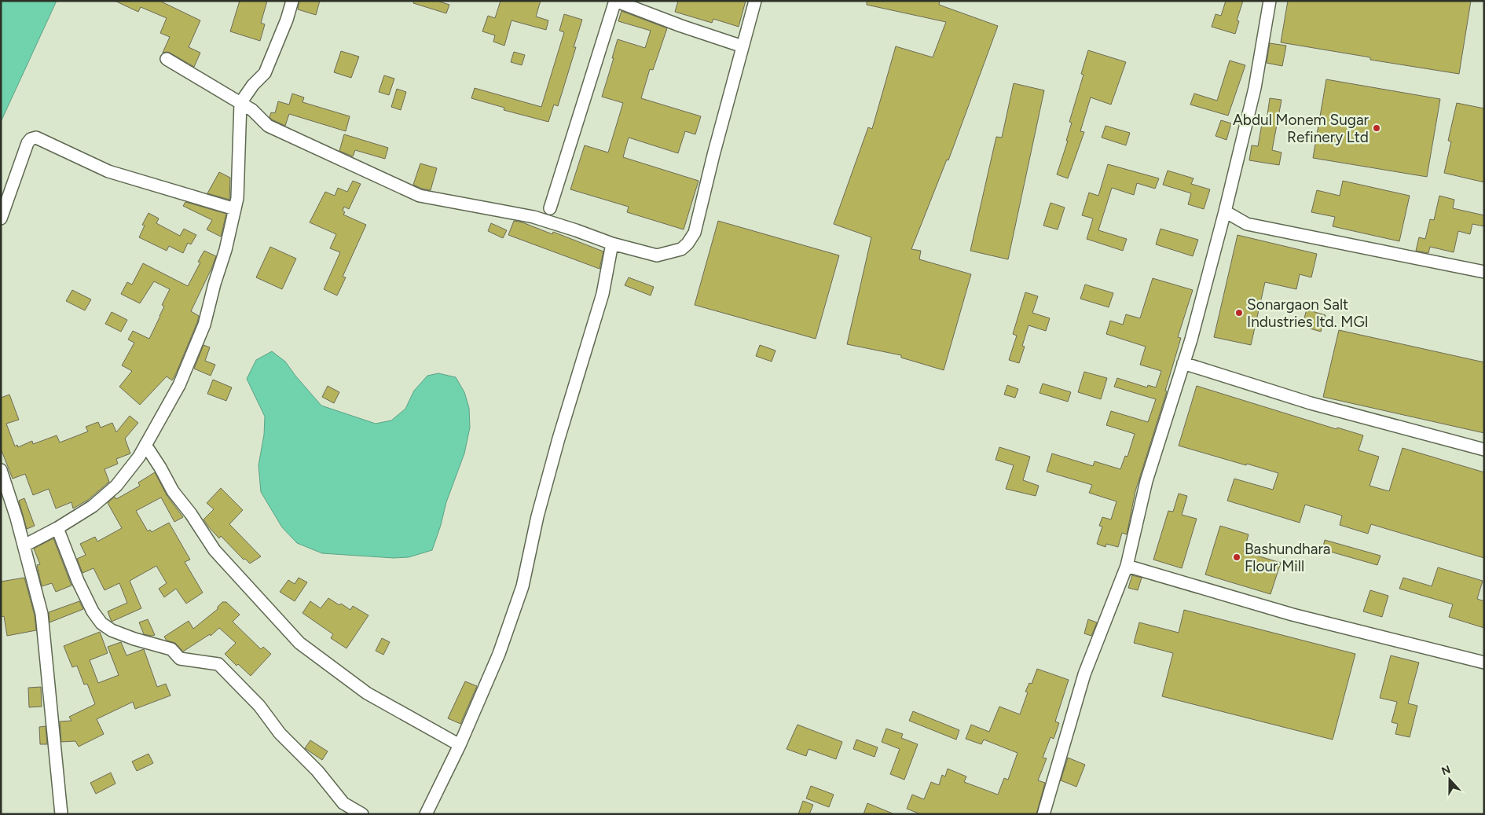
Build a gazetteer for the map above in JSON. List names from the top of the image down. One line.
{"places":["Abdul Monem Sugar Refinery Ltd","Sonargaon Salt Industries ltd. MGI","Bashundhara Flour Mill"],"north":"top"}
